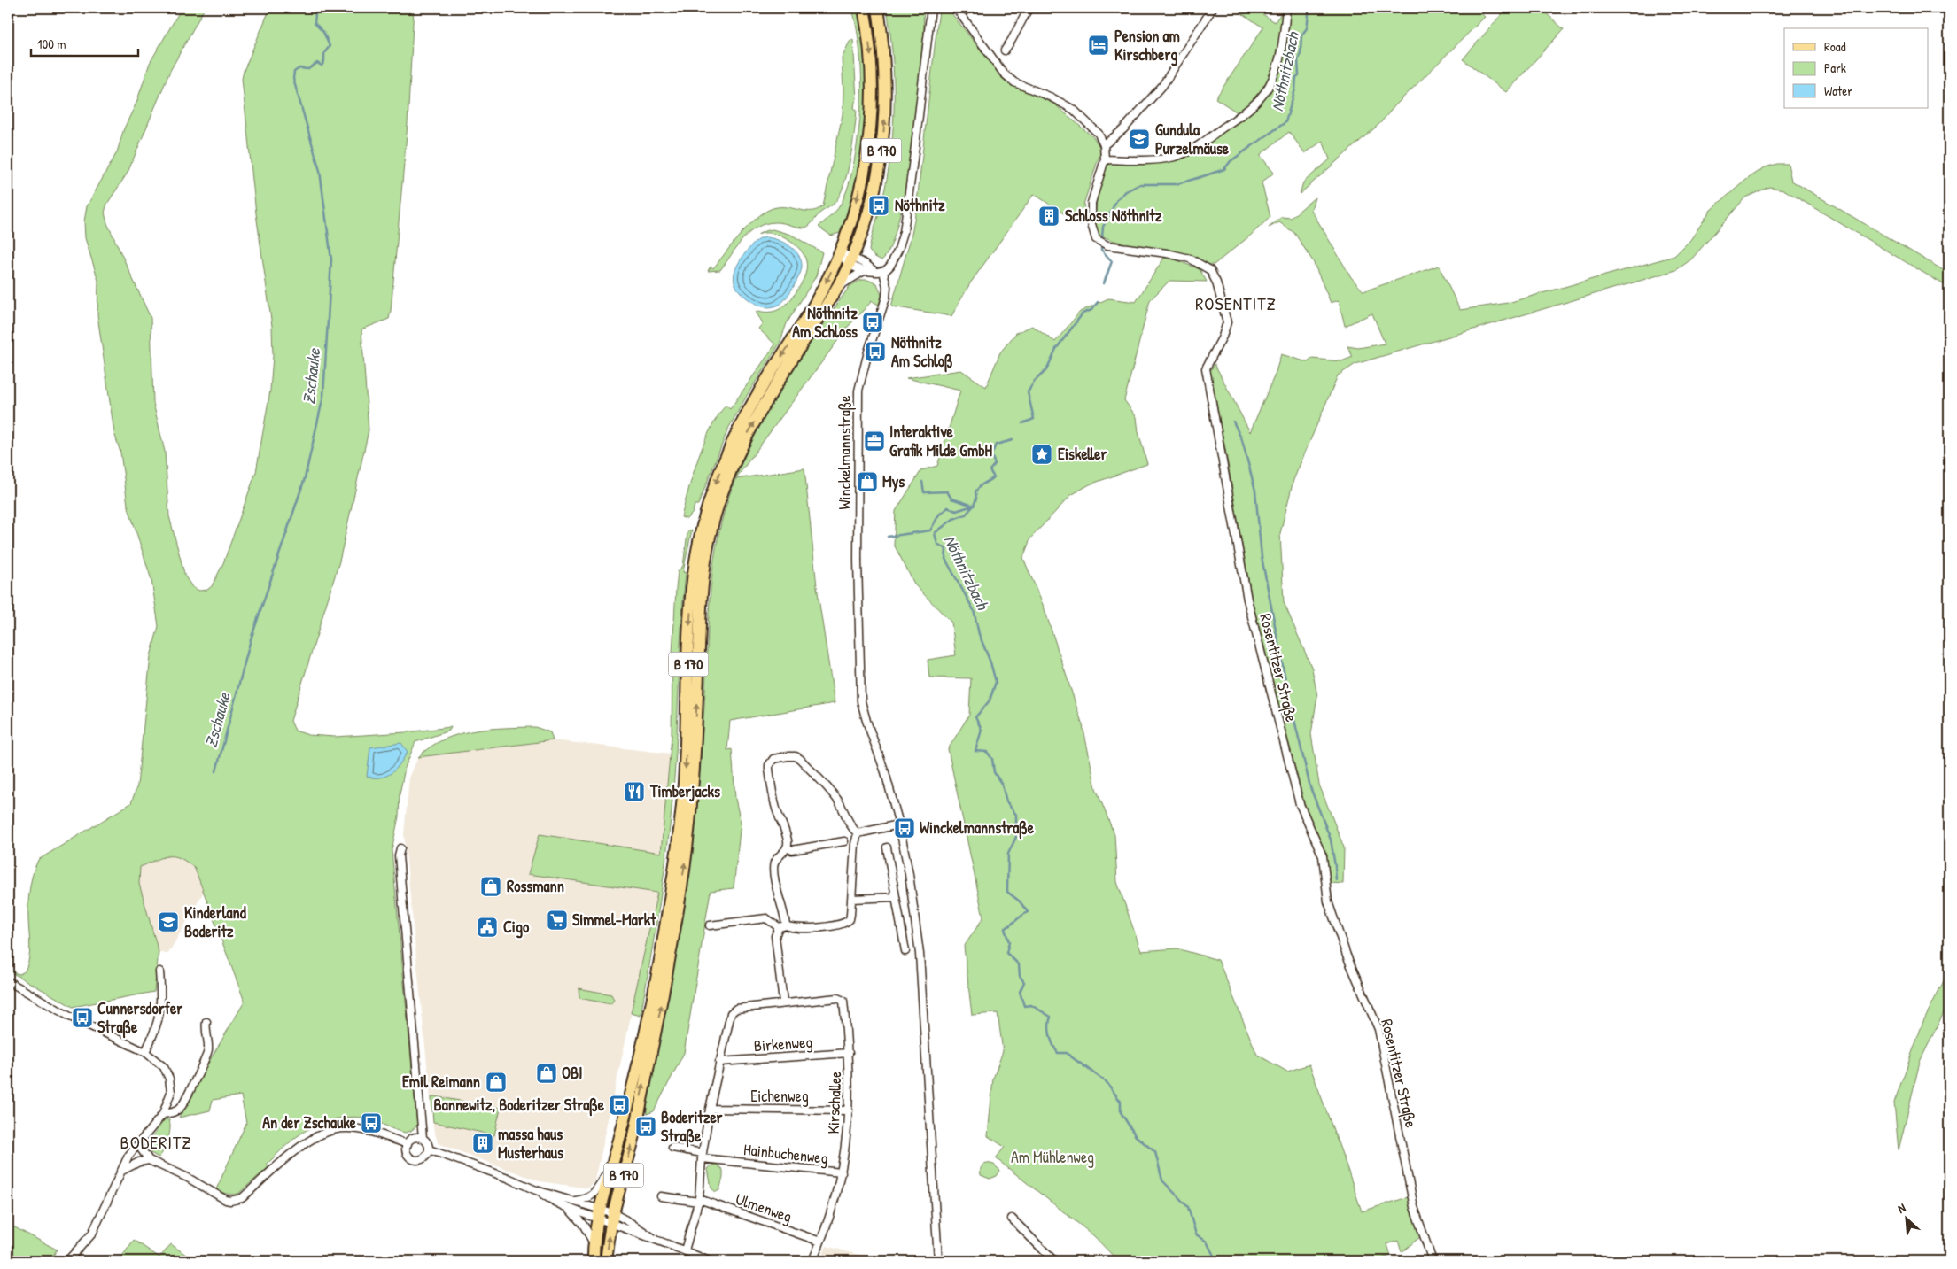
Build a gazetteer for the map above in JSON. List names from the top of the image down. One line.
{"streets":{"main road":["B 170"],"street":["Winckelmannstraße","Rosentitzer Straße","Birkenweg","Eichenweg","Kirschallee","Hainbuchenweg","Ulmenweg"]},"crossings":[["Birkenweg","Kirschallee"],["Eichenweg","Kirschallee"],["Kirschallee","Hainbuchenweg"],["Kirschallee","Ulmenweg"]],"districts":["ROSENTITZ","BODERITZ"],"water":["Nöthnitzbach","Zschauke"],"parks":["Am Mühlenweg"],"places":{"hotel":["Pension am Kirschberg"],"school or university":["Gundula Purzelmäuse","Kinderland Boderitz"],"bus stop":["Nöthnitz","Nöthnitz Am Schloss","Nöthnitz Am Schloß","Winckelmannstraße","Cunnersdorfer Straße","Bannewitz, Boderitzer Straße","An der Zschauke","Boderitzer Straße"],"building":["Schloss Nöthnitz","massa haus Musterhaus"],"office":["Interaktive Grafik Milde GmbH"],"place":["Eiskeller"],"shop":["Mys","Rossmann","OBI","Emil Reimann"],"restaurant":["Timberjacks"],"supermarket":["Simmel-Markt"],"public building":["Cigo"]},"legend":["Road","Park","Water"],"scale_bar":"100 m","north":"top left"}
